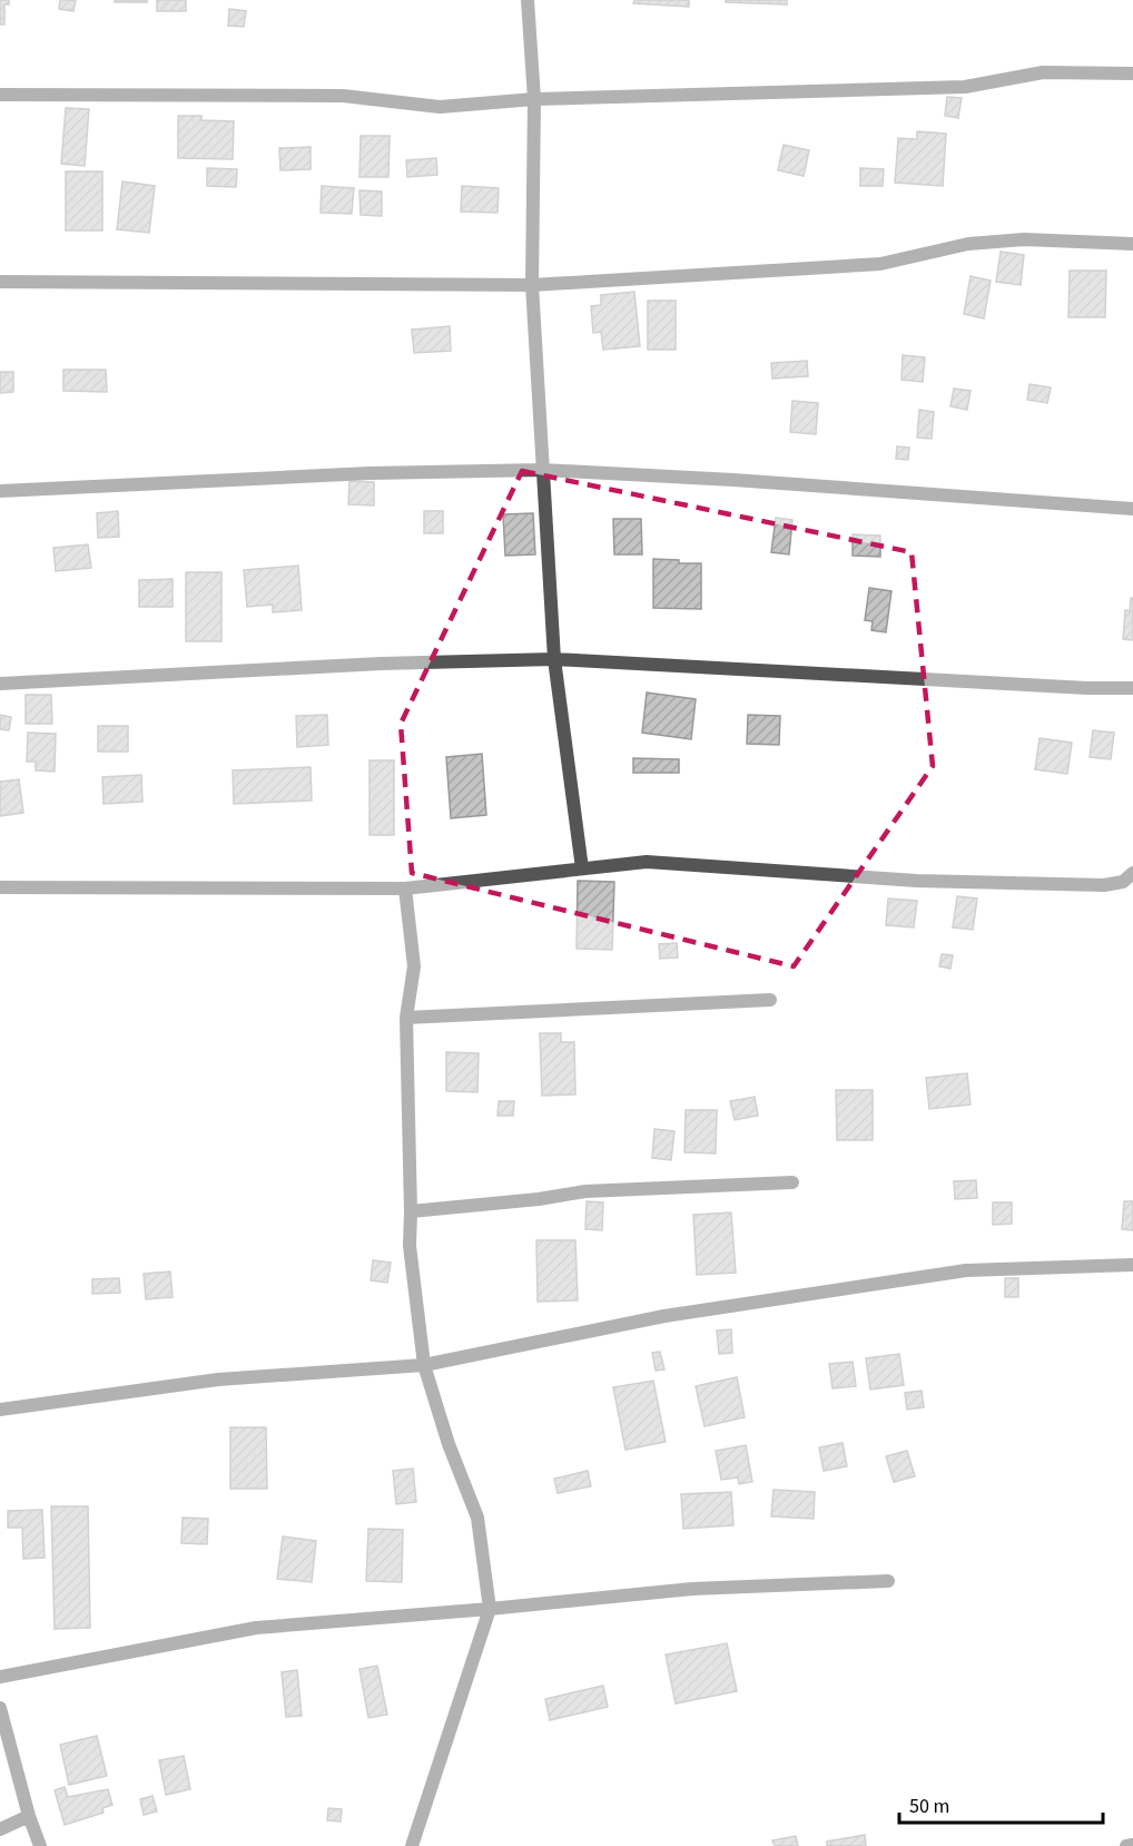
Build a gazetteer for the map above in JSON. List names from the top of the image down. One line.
{"scale_bar":"50 m"}
